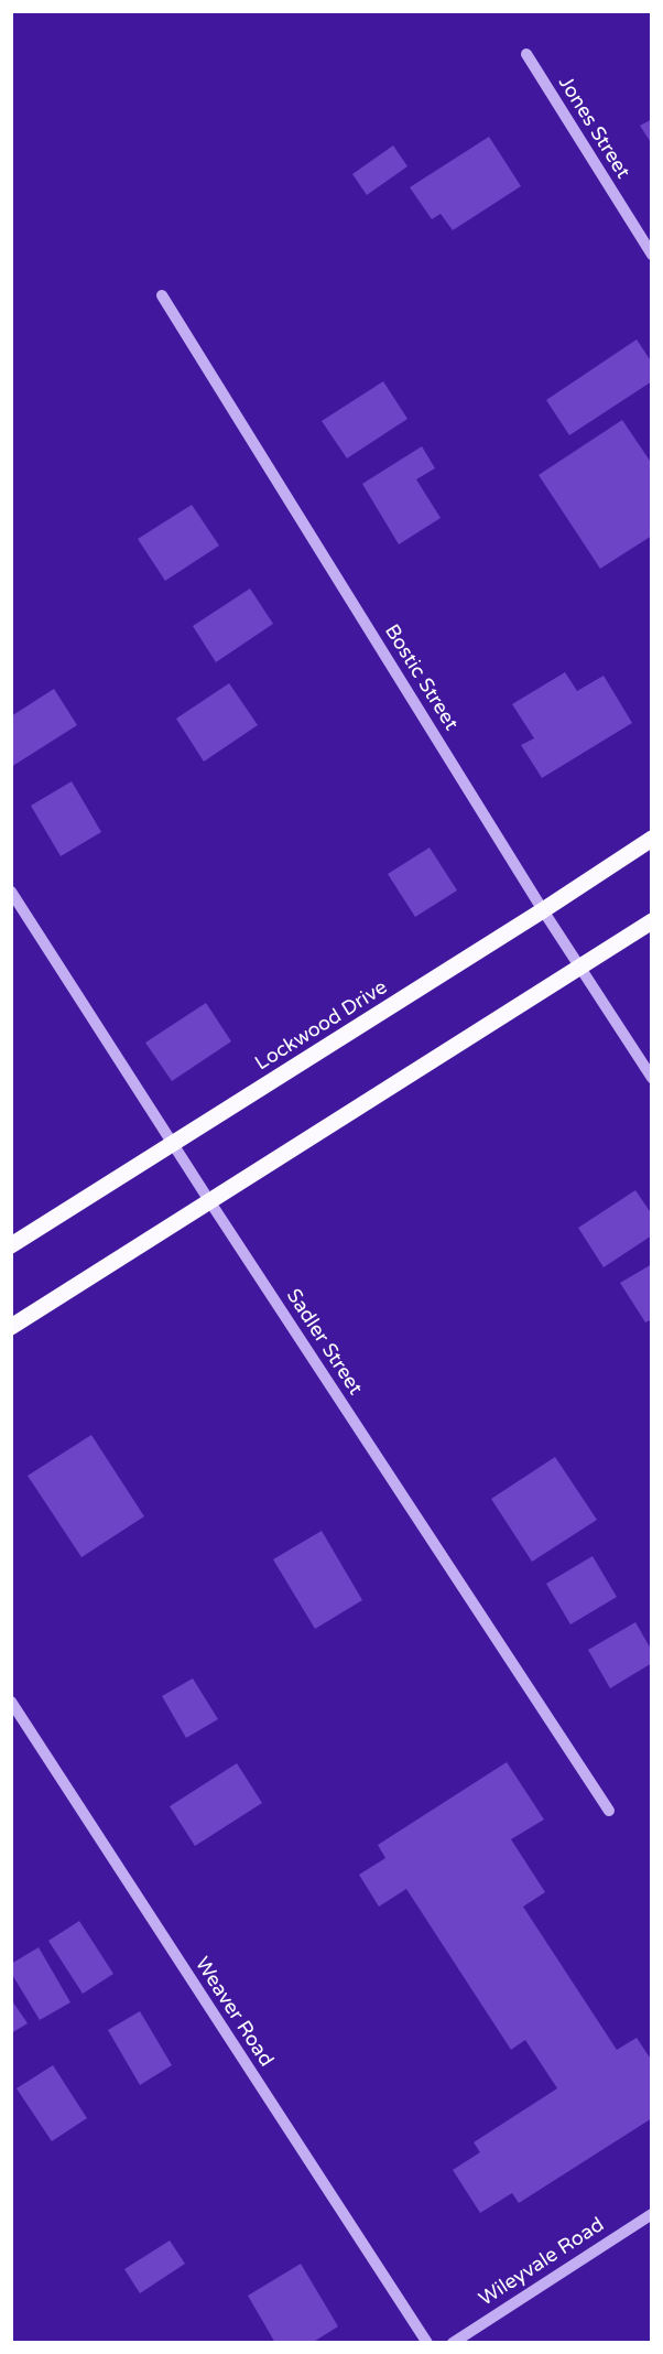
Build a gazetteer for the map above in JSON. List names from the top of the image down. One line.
{"streets":{"main road":["Lockwood Drive"],"street":["Jones Street","Bostic Street","Sadler Street","Weaver Road","Wileyvale Road"]},"crossings":[["Bostic Street","Lockwood Drive"],["Lockwood Drive","Sadler Street"]]}
